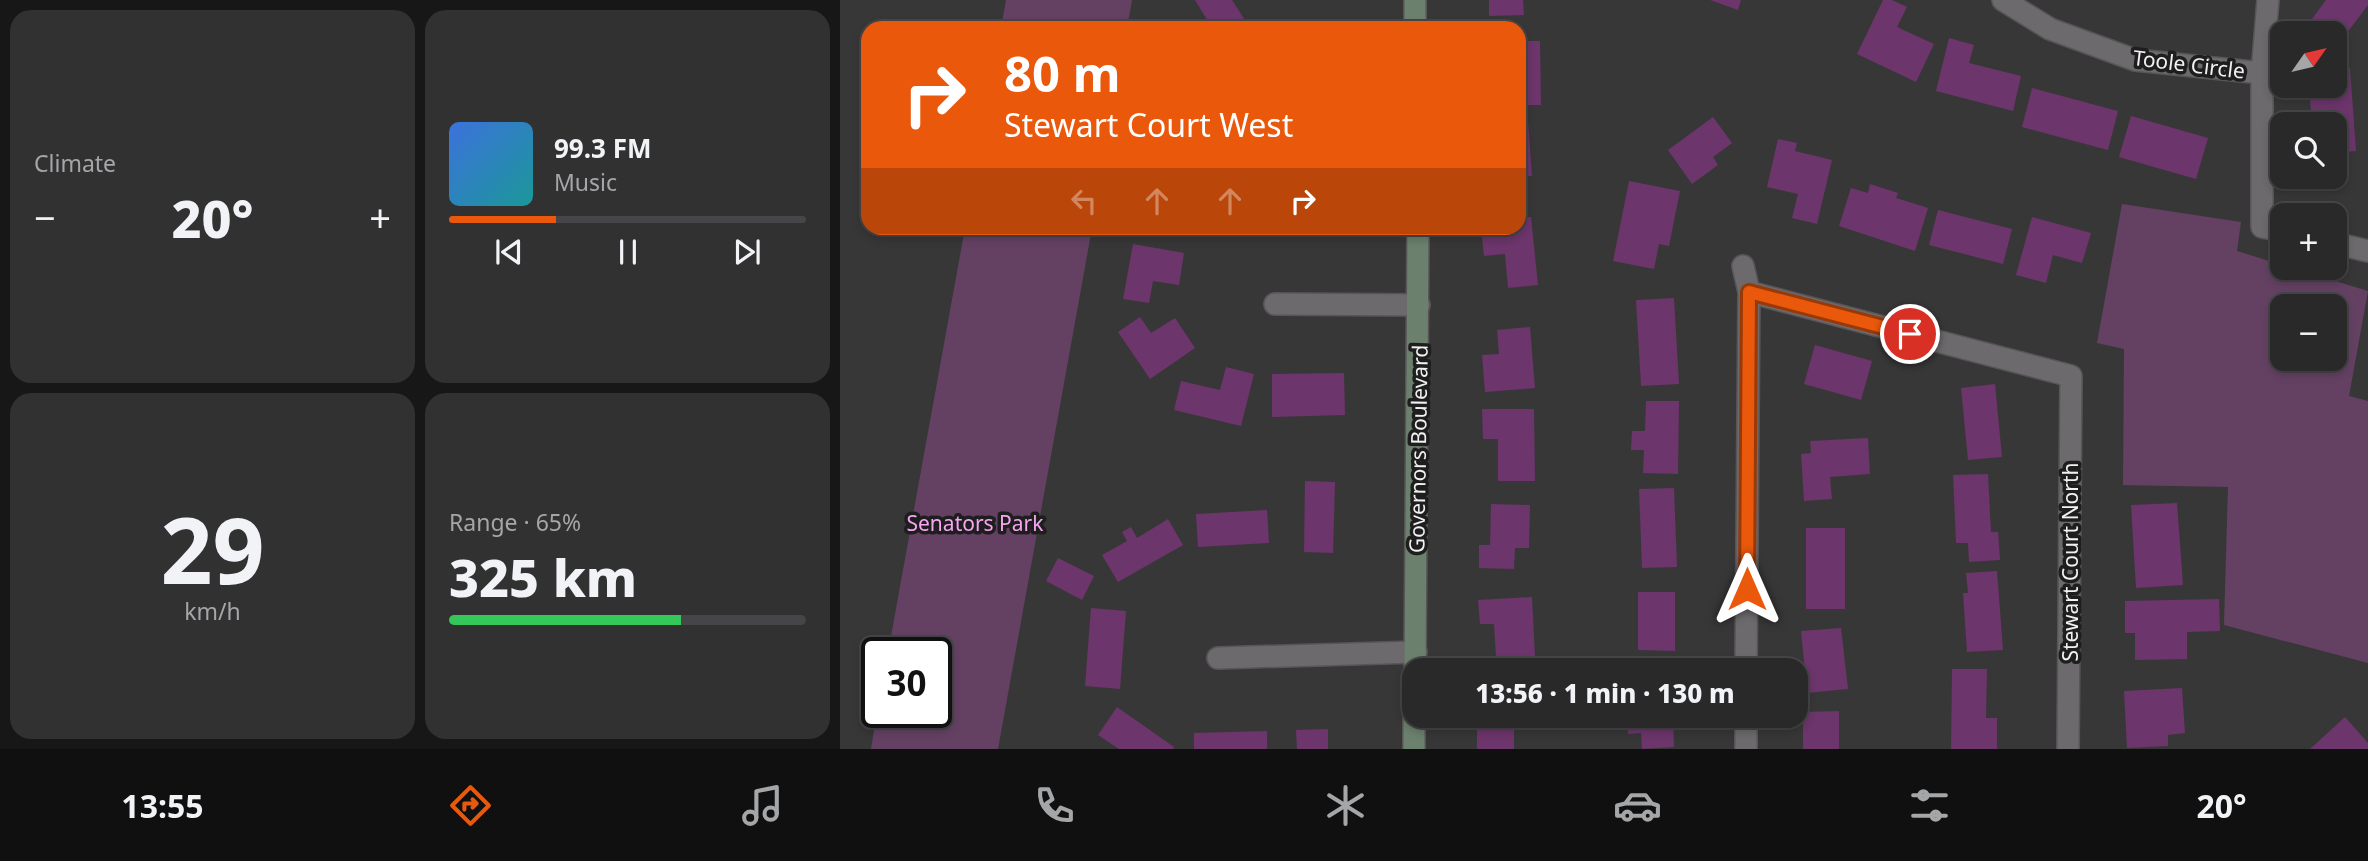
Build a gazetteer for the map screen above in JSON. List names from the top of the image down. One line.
{"streets":{"main road":["Governors Boulevard"],"street":["Toole Circle","Stewart Court North"]},"parks":["Senators Park"],"north":"top right","page":{"tile":["Climate",["29","km/h"],["Range · 65%","325 km"]],"map_buttons":["+","−"],"turn":["80 m","Stewart Court West"],"song":["99.3 FM","Music"],"heat":["−","20°","+"],"limit":"30","trip":"13:56 · 1 min · 130 m","tabs":["13:55","20°"]}}
